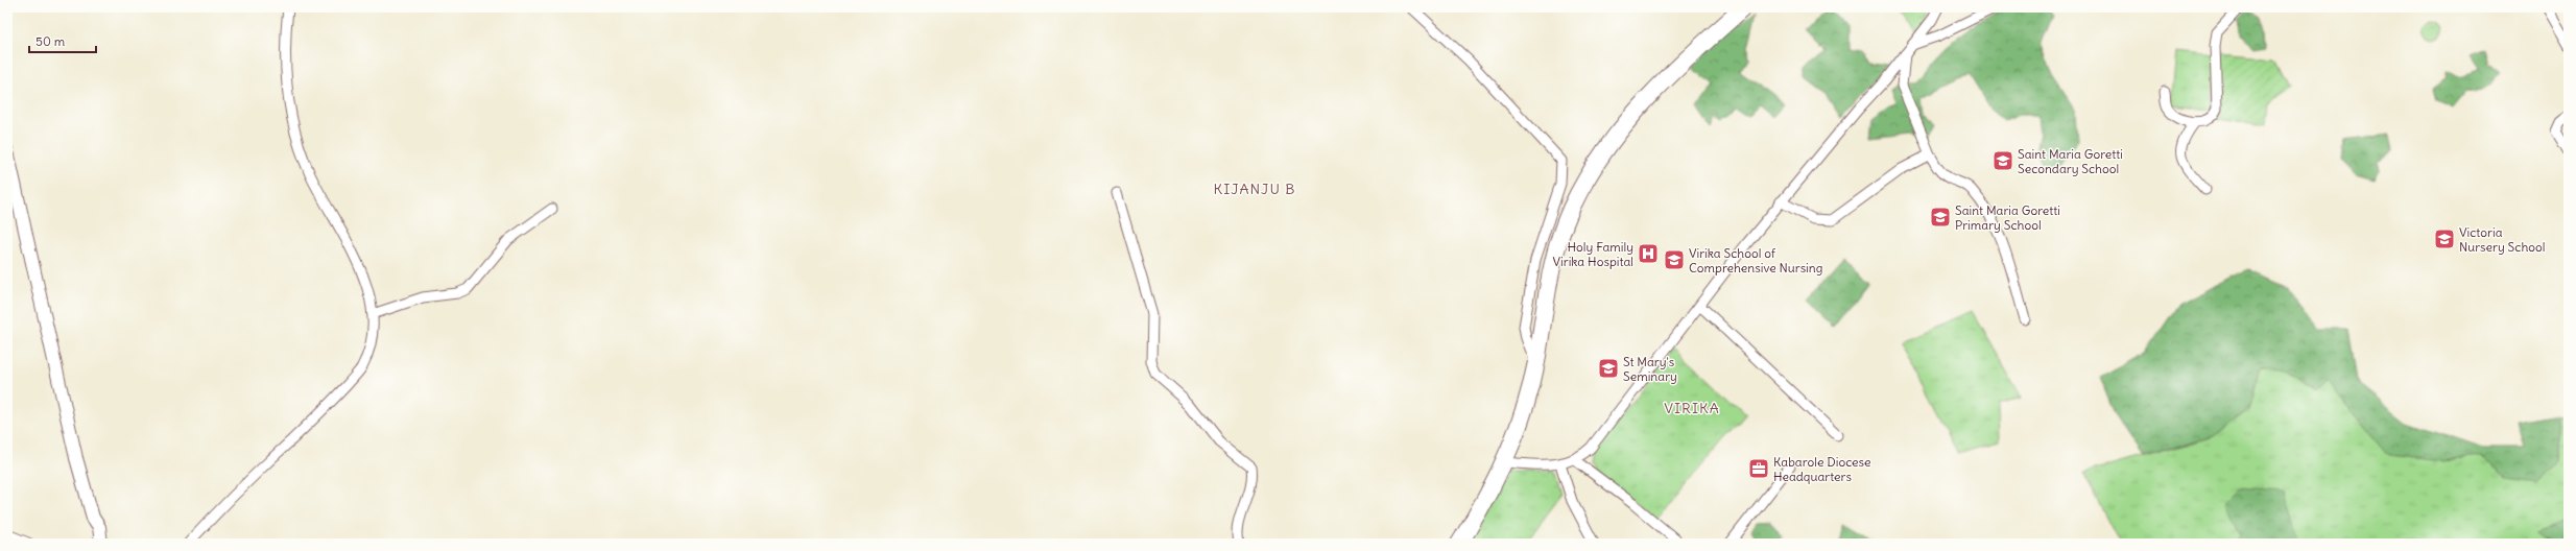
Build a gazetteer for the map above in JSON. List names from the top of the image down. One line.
{"districts":["KIJANJU B","VIRIKA"],"places":{"school or university":["Saint Maria Goretti Secondary School","Saint Maria Goretti Primary School","Victoria Nursery School","Virika School of Comprehensive Nursing","St Mary's Seminary"],"hospital":["Holy Family Virika Hospital"],"office":["Kabarole Diocese Headquarters"]},"scale_bar":"50 m"}
